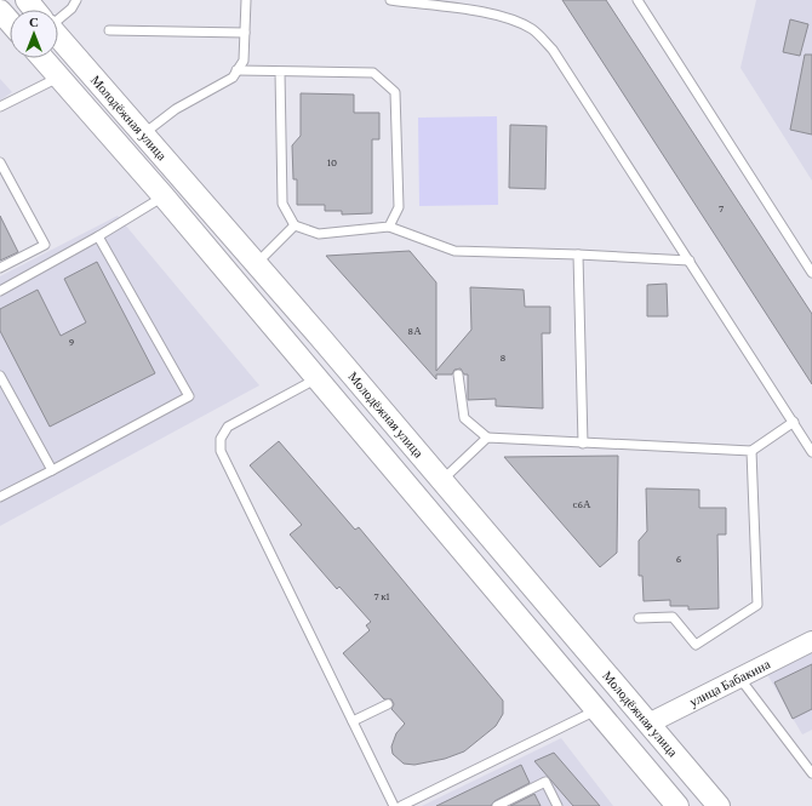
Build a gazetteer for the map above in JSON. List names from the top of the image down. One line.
{"streets":{"main road":["Молодёжная улица"],"street":["улица Бабакина"]},"crossings":[["Молодёжная улица","улица Бабакина"]],"house_numbers":["10","7","8А","9","8","с6А","6","7 к1"],"north":"top"}
